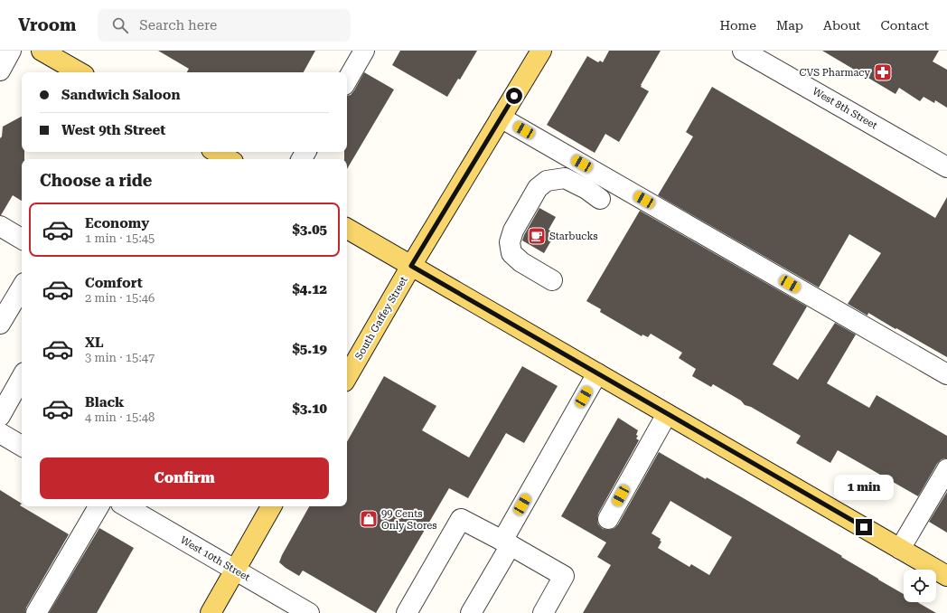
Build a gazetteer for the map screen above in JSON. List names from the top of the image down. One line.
{"streets":{"main road":["South Gaffey Street"],"street":["West 8th Street","West 10th Street"]},"places":{"pharmacy":["CVS Pharmacy"],"cafe":["Starbucks"],"shop":["99 Cents Only Stores"]},"page":{"header":"Vroom","search":"Search here","nav":["Home","Map","About","Contact"],"banner":["Sandwich Saloon","West 9th Street"],"heading":"Choose a ride","list":[{"name":"Economy","note":"1 min · 15:45","value":"$3.05"},{"name":"Comfort","note":"2 min · 15:46","value":"$4.12"},{"name":"XL","note":"3 min · 15:47","value":"$5.19"},{"name":"Black","note":"4 min · 15:48","value":"$3.10"}],"buttons":"Confirm","bubble":"1 min"}}
